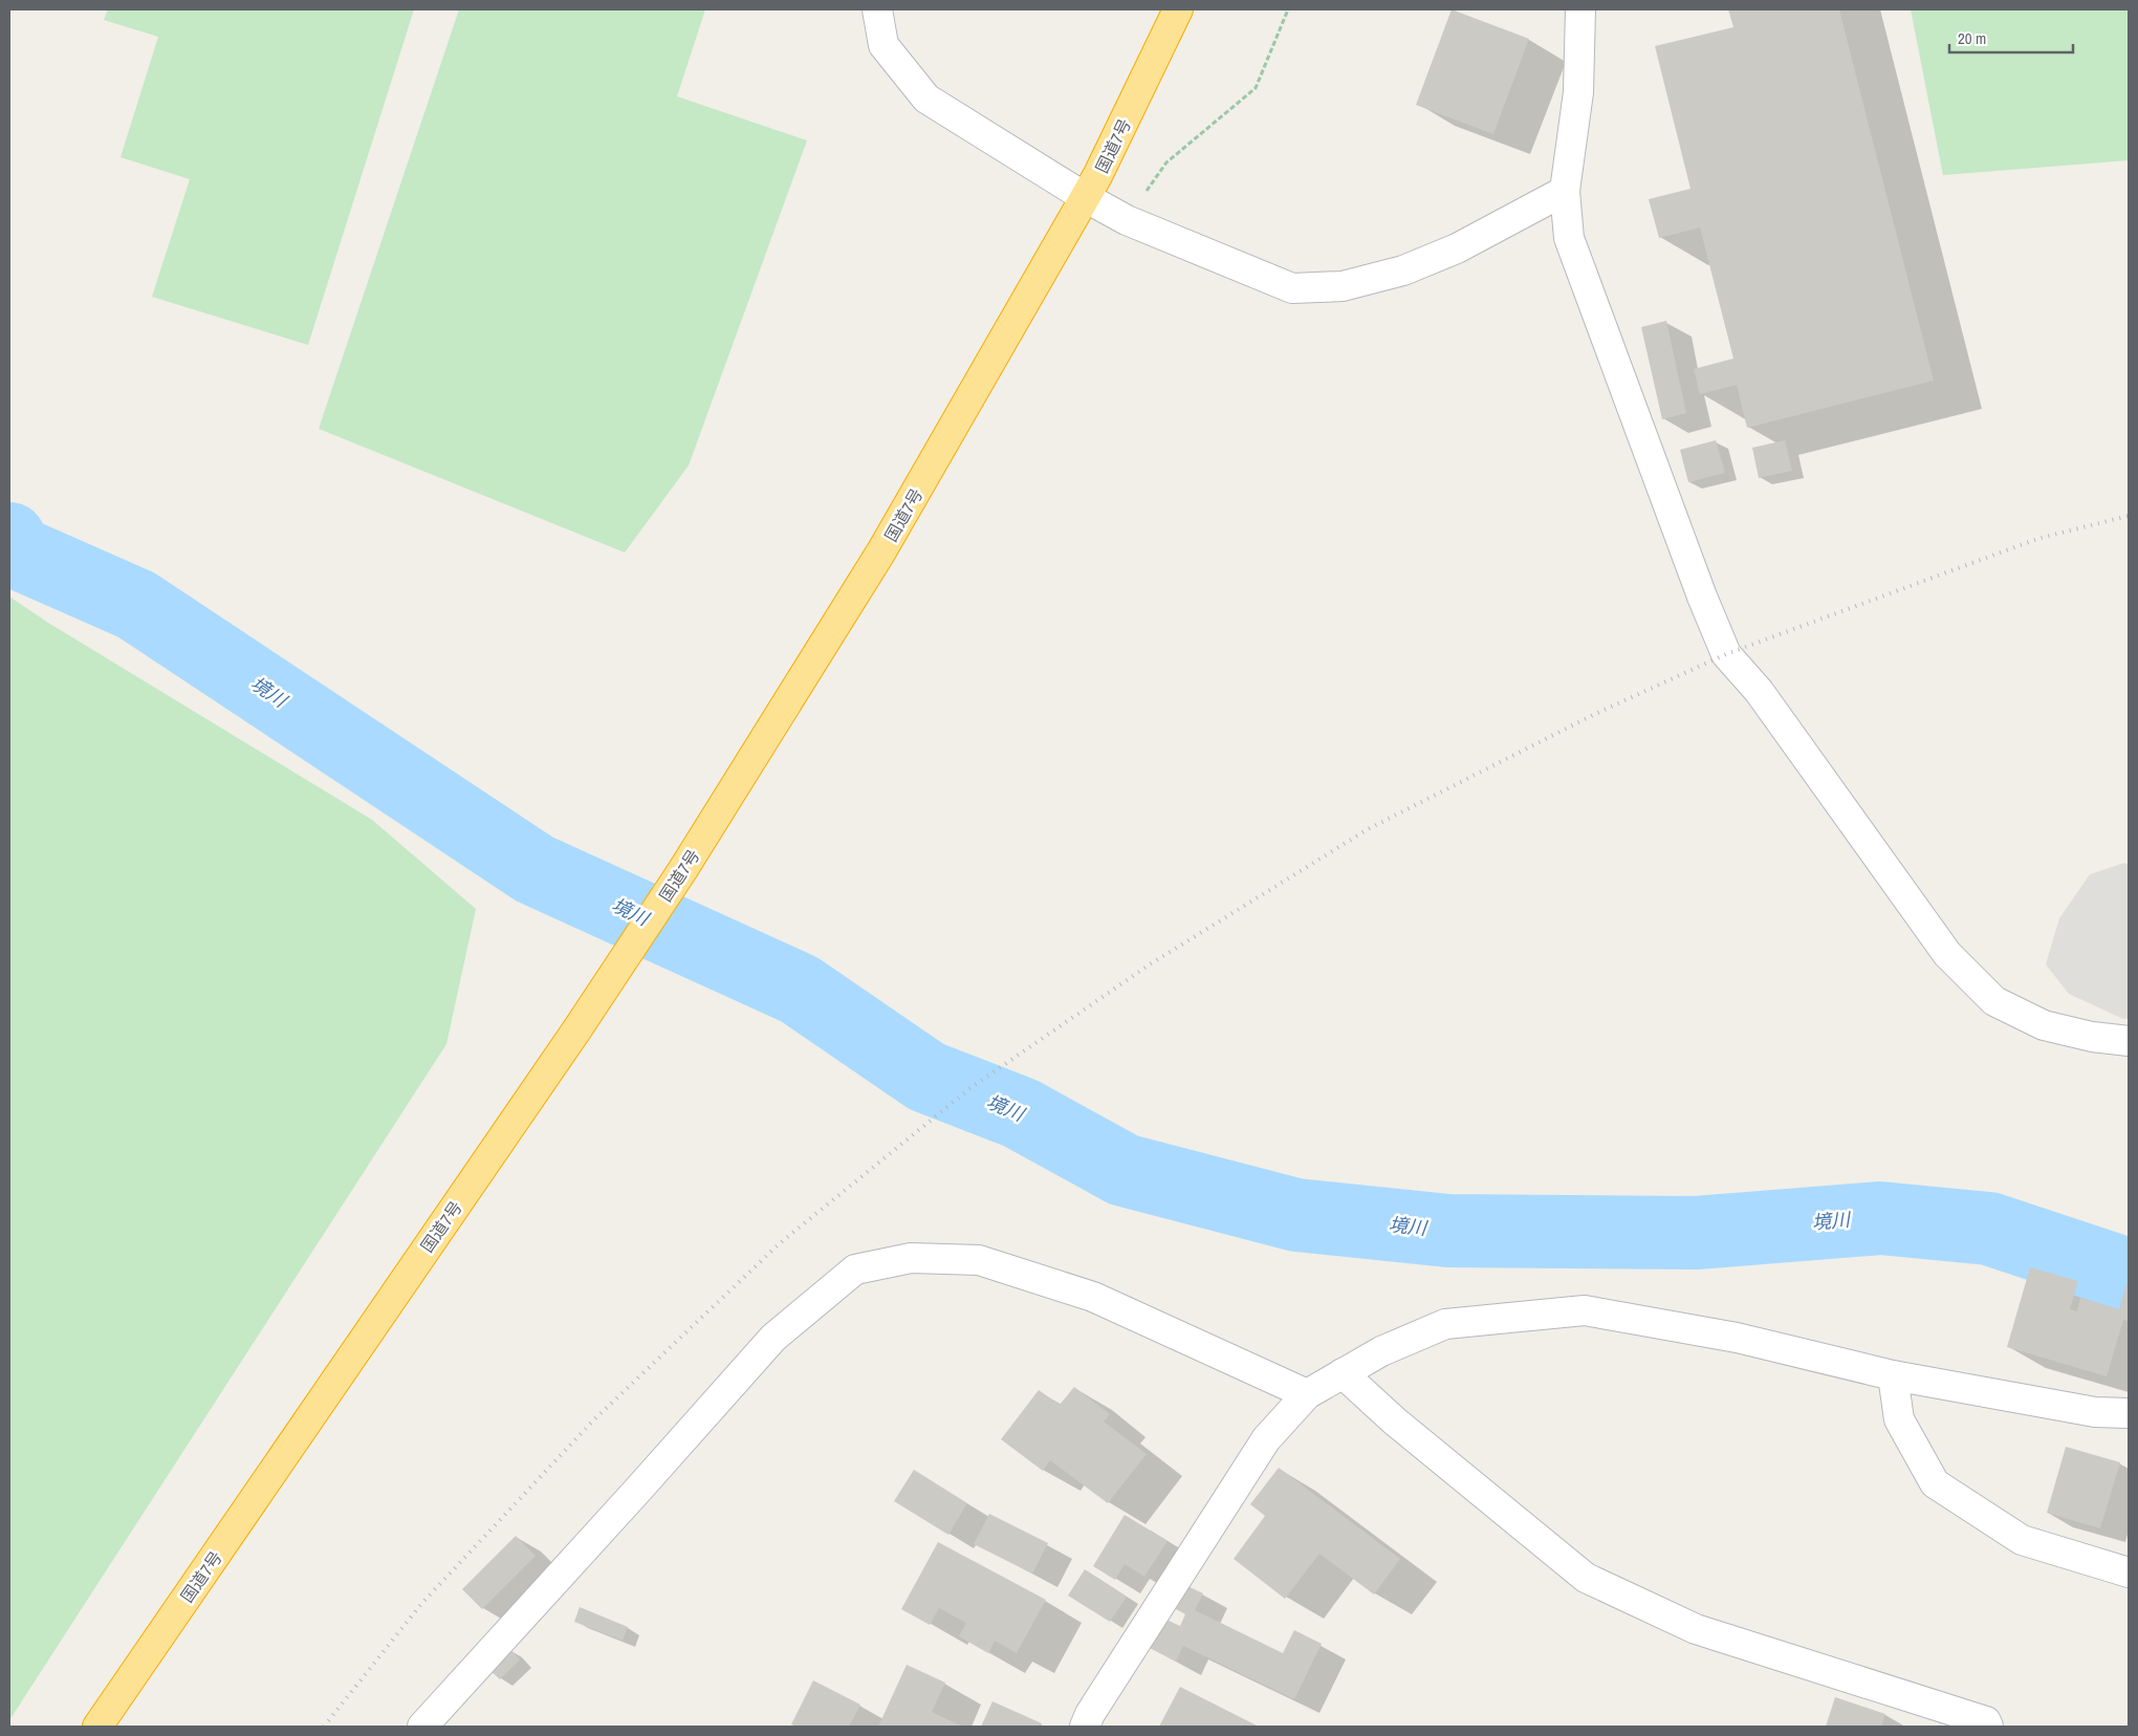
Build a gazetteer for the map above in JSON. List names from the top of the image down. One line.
{"streets":{"highway":["国道7号"]},"water":["境川"],"scale_bar":"20 m"}
